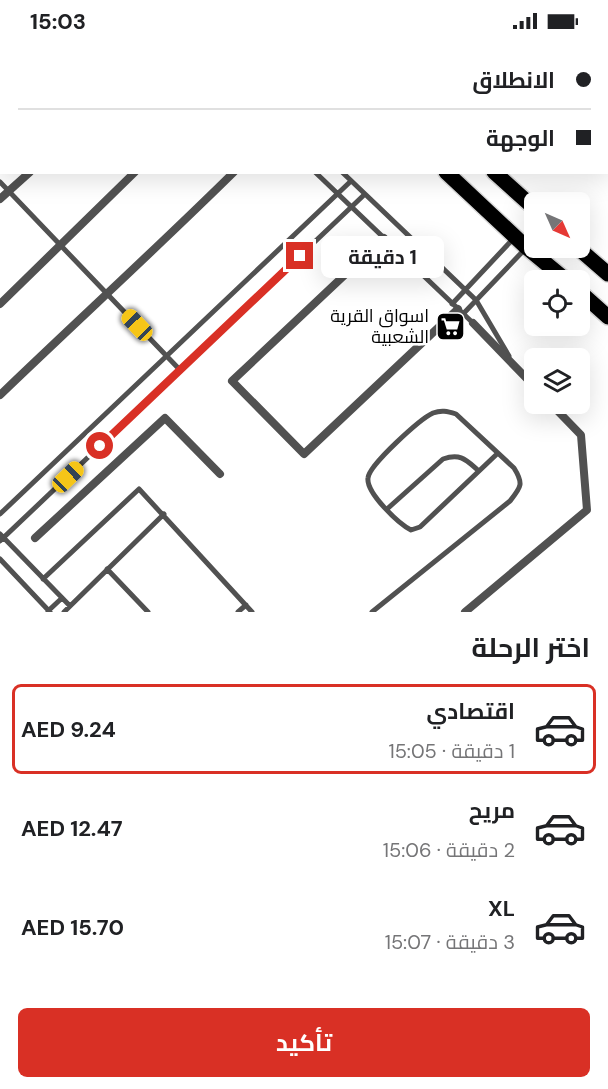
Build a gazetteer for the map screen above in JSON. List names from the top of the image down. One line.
{"places":{"supermarket":["اسواق القرية الشعبية"]},"north":"bottom right","page":{"status":"15:03","banner":["الانطلاق","الوجهة"],"bubble":"1 دقيقة","heading":"اختر الرحلة","list":[{"name":"اقتصادي","note":"1 دقيقة · 15:05","value":"AED 9.24"},{"name":"مريح","note":"2 دقيقة · 15:06","value":"AED 12.47"},{"name":"XL","note":"3 دقيقة · 15:07","value":"AED 15.70"}],"buttons":"تأكيد"}}
